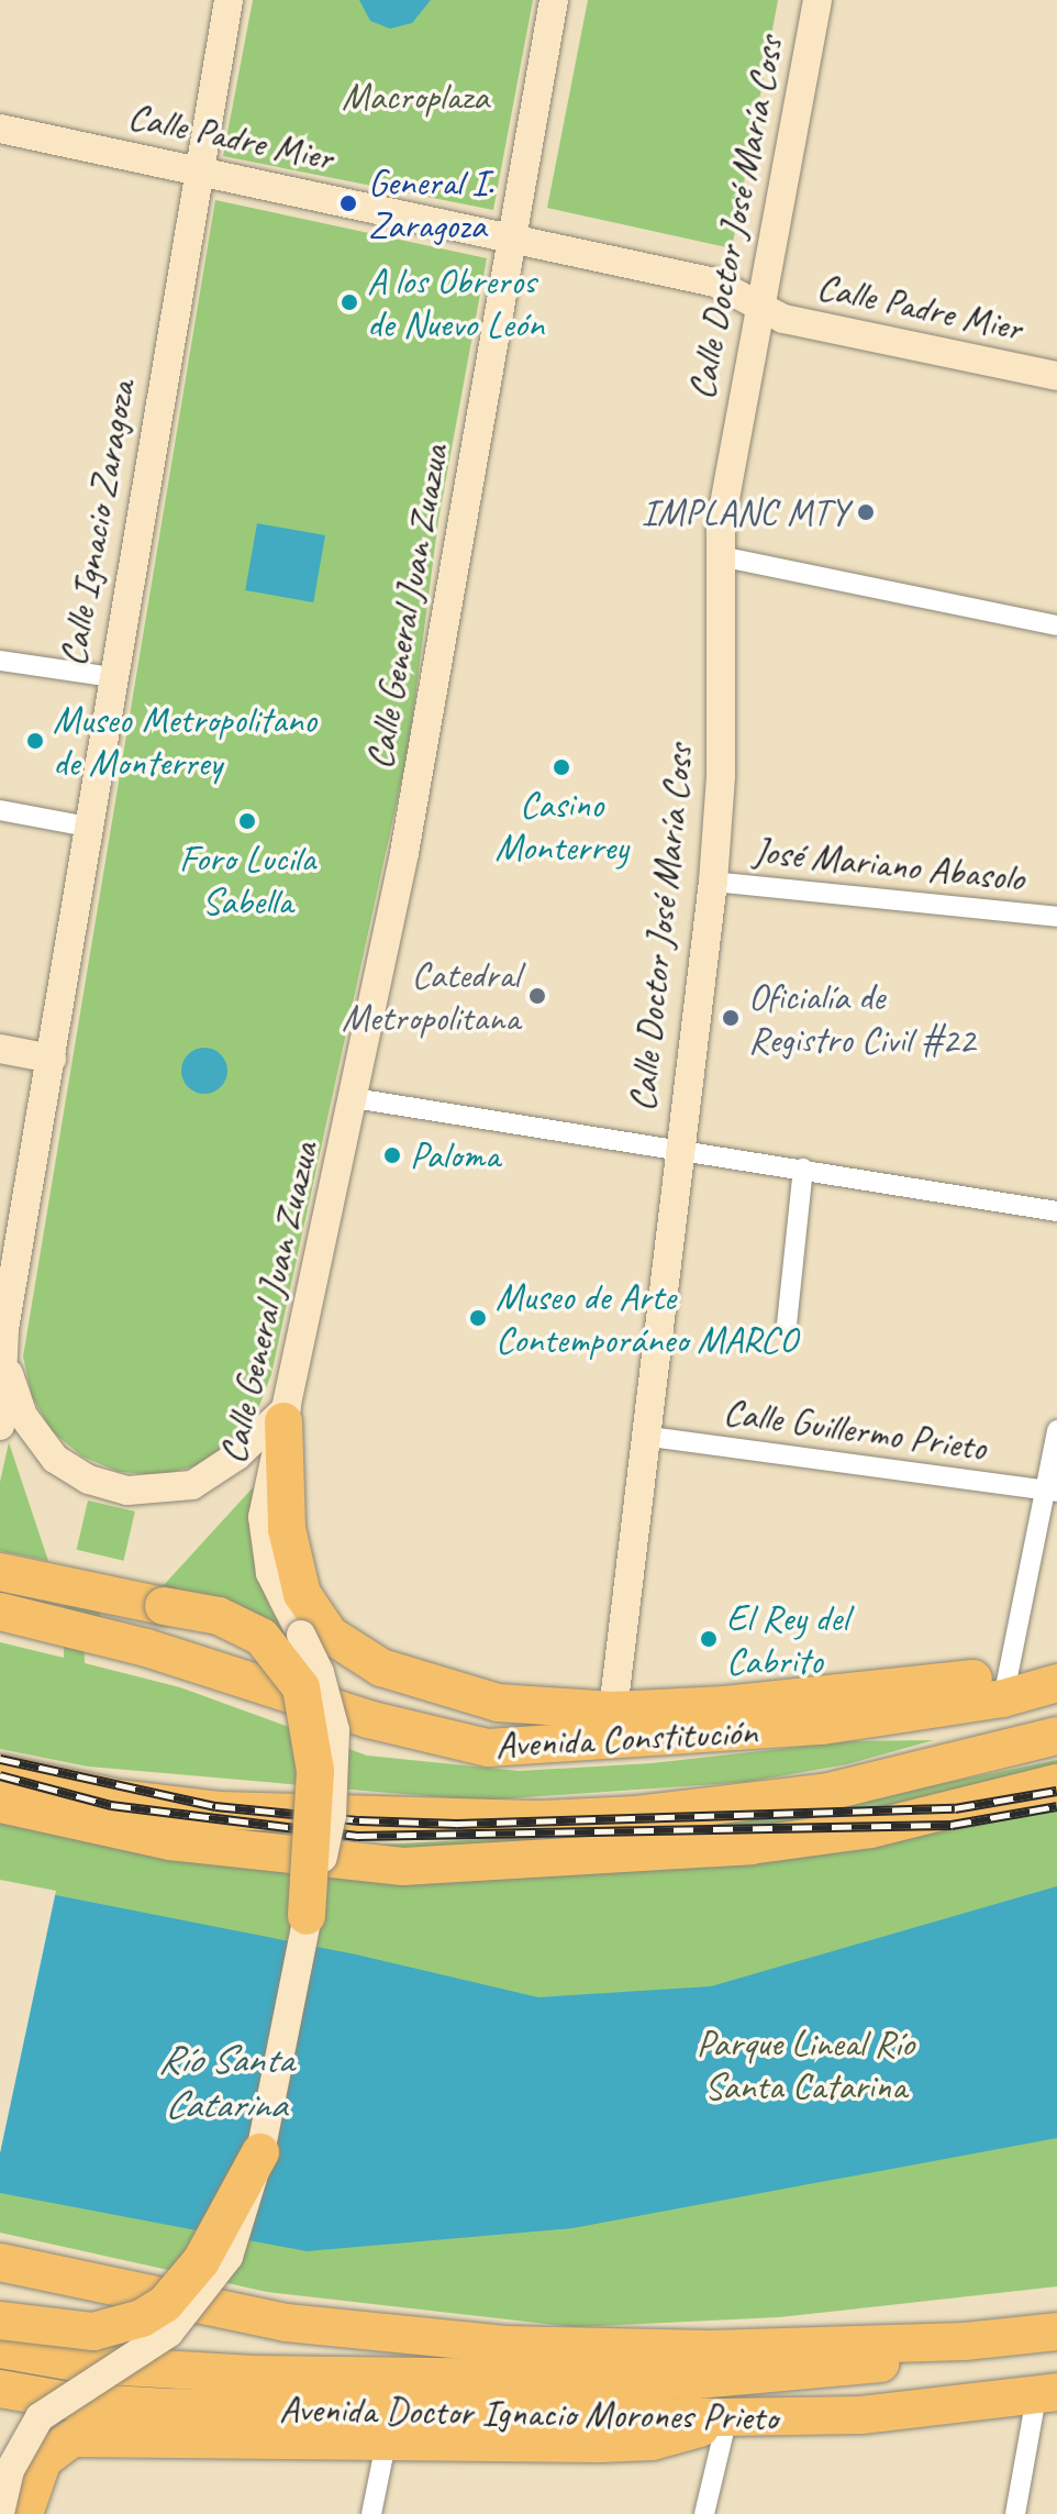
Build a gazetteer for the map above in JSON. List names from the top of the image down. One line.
{"streets":{"highway":["Avenida Constitución","Avenida Doctor Ignacio Morones Prieto"],"main road":["Calle Padre Mier","Calle Doctor José María Coss","Calle Ignacio Zaragoza","Calle General Juan Zuazua"],"street":["José Mariano Abasolo","Calle Guillermo Prieto"]},"crossings":[["Calle Padre Mier","Calle Doctor José María Coss"],["Calle Padre Mier","Calle Ignacio Zaragoza"],["Calle Padre Mier","Calle General Juan Zuazua"],["Calle Doctor José María Coss","José Mariano Abasolo"],["Calle Doctor José María Coss","Calle Guillermo Prieto"]],"water":["Río Santa Catarina"],"parks":["Macroplaza","Parque Lineal Río Santa Catarina"],"places":["General I. Zaragoza","A los Obreros de Nuevo León","IMPLANC MTY","Museo Metropolitano de Monterrey","Casino Monterrey","Foro Lucila Sabella","Catedral Metropolitana","Oficialía de Registro Civil #22","Paloma","Museo de Arte Contemporáneo MARCO","El Rey del Cabrito"]}
